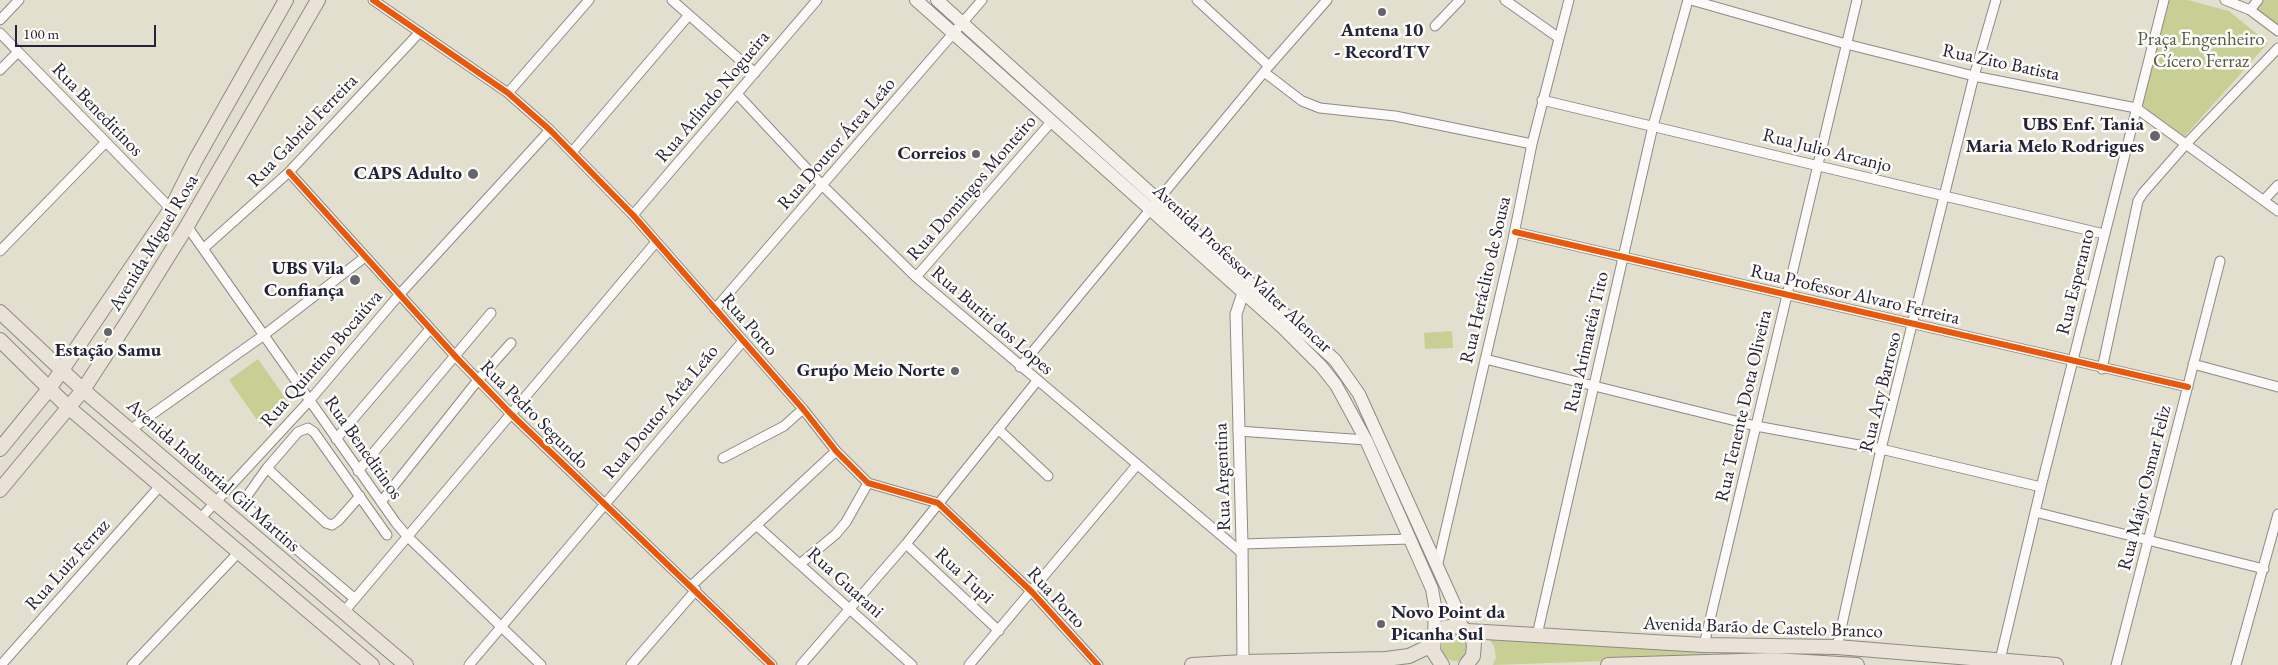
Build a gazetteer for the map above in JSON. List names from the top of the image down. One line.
{"streets":{"main road":["Avenida Miguel Rosa","Avenida Professor Valter Alencar","Avenida Industrial Gil Martins","Avenida Barão de Castelo Branco"],"street":["Rua Zito Batista","Rua Arlindo Nogueira","Rua Beneditinos","Rua Gabriel Ferreira","Rua Doutor Área Leão","Rua Julio Arcanjo","Rua Domingos Monteiro","Rua Heráclito de Sousa","Rua Esperanto","Rua Professor Alvaro Ferreira","Rua Buriti dos Lopes","Rua Porto","Rua Arimatéia Tito","Rua Quintino Bocaiúva","Rua Ary Barroso","Rua Tenente Dota Oliveira","Rua Doutor Arêa Leão","Rua Pedro Segundo","Rua Argentina","Rua Major Osmar Feliz","Rua Luiz Ferraz","Rua Tupi","Rua Guarani"]},"crossings":[["Rua Zito Batista","Rua Esperanto"],["Rua Zito Batista","Rua Arimatéia Tito"],["Rua Zito Batista","Rua Ary Barroso"],["Rua Zito Batista","Rua Tenente Dota Oliveira"],["Rua Arlindo Nogueira","Rua Buriti dos Lopes"],["Rua Arlindo Nogueira","Rua Porto"],["Rua Beneditinos","Rua Gabriel Ferreira"],["Rua Beneditinos","Avenida Miguel Rosa"],["Rua Beneditinos","Rua Quintino Bocaiúva"],["Rua Beneditinos","Rua Doutor Arêa Leão"],["Rua Gabriel Ferreira","Rua Porto"],["Rua Gabriel Ferreira","Rua Pedro Segundo"],["Rua Doutor Área Leão","Avenida Professor Valter Alencar"],["Rua Doutor Área Leão","Rua Buriti dos Lopes"],["Rua Doutor Área Leão","Rua Porto"],["Rua Julio Arcanjo","Rua Heráclito de Sousa"],["Rua Julio Arcanjo","Rua Esperanto"],["Rua Julio Arcanjo","Rua Arimatéia Tito"],["Rua Julio Arcanjo","Rua Ary Barroso"],["Rua Julio Arcanjo","Rua Tenente Dota Oliveira"],["Rua Domingos Monteiro","Avenida Professor Valter Alencar"],["Rua Domingos Monteiro","Rua Buriti dos Lopes"],["Avenida Miguel Rosa","Avenida Industrial Gil Martins"],["Avenida Professor Valter Alencar","Rua Heráclito de Sousa"],["Avenida Professor Valter Alencar","Rua Argentina"],["Avenida Professor Valter Alencar","Avenida Barão de Castelo Branco"],["Rua Heráclito de Sousa","Rua Professor Alvaro Ferreira"],["Rua Esperanto","Rua Professor Alvaro Ferreira"],["Rua Esperanto","Avenida Barão de Castelo Branco"],["Rua Professor Alvaro Ferreira","Rua Arimatéia Tito"],["Rua Professor Alvaro Ferreira","Rua Ary Barroso"],["Rua Professor Alvaro Ferreira","Rua Tenente Dota Oliveira"],["Rua Professor Alvaro Ferreira","Rua Major Osmar Feliz"],["Rua Buriti dos Lopes","Rua Argentina"],["Rua Porto","Rua Quintino Bocaiúva"],["Rua Porto","Rua Doutor Arêa Leão"],["Rua Arimatéia Tito","Avenida Barão de Castelo Branco"],["Rua Quintino Bocaiúva","Rua Pedro Segundo"],["Rua Quintino Bocaiúva","Avenida Industrial Gil Martins"],["Rua Ary Barroso","Avenida Barão de Castelo Branco"],["Rua Tenente Dota Oliveira","Avenida Barão de Castelo Branco"],["Rua Doutor Arêa Leão","Rua Pedro Segundo"]],"parks":["Praça Engenheiro Cícero Ferraz"],"places":["Antena 10 - RecordTV","UBS Enf. Tania Maria Melo Rodrigues","Correios","CAPS Adulto","UBS Vila Confiança","Estação Samu","Gruṕo Meio Norte","Novo Point da Picanha Sul"],"scale_bar":"100 m"}
